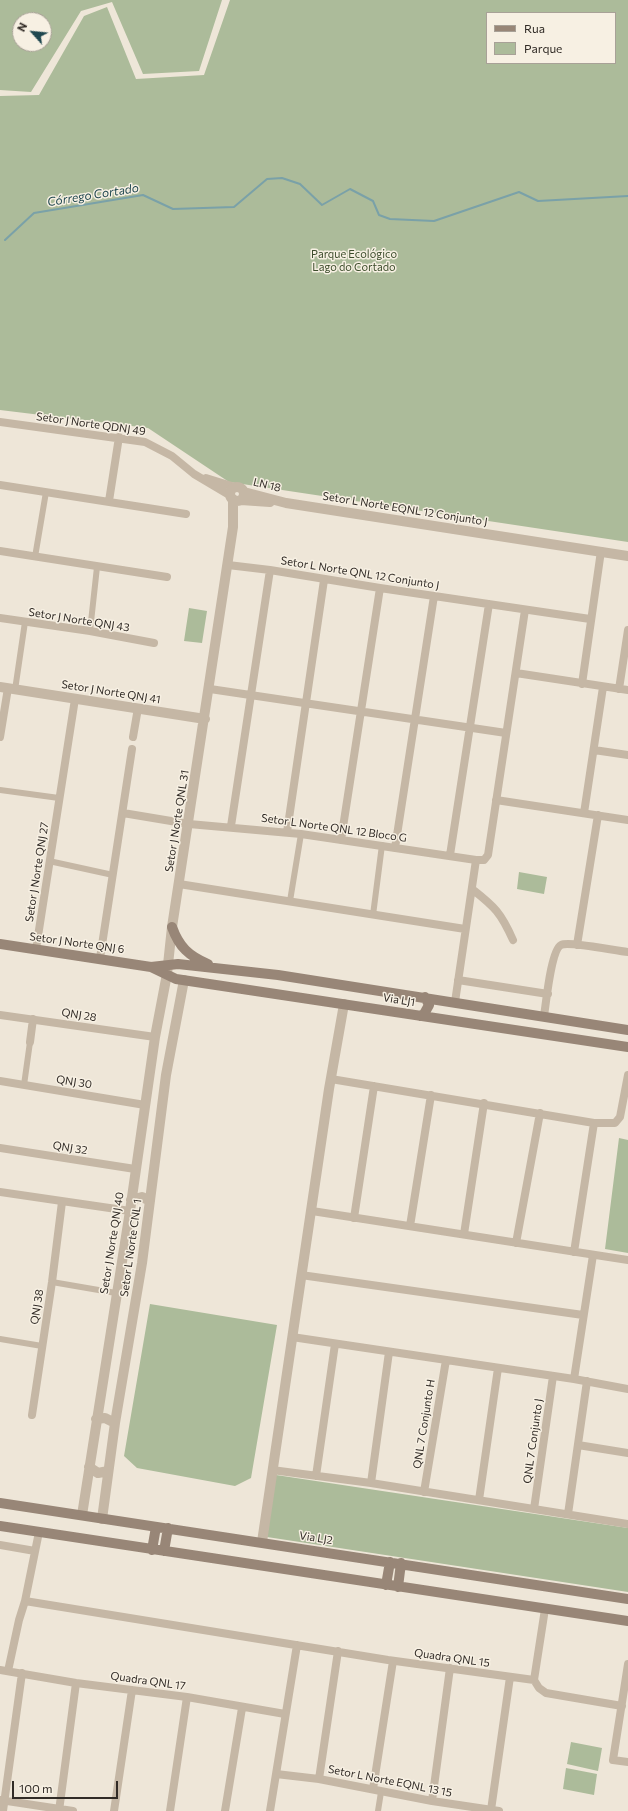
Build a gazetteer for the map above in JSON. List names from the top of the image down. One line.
{"streets":{"main road":["Setor J Norte QNJ 6","Via LJ1","Via LJ2"],"street":["Setor J Norte QDNJ 49","LN 18","Setor L Norte EQNL 12 Conjunto J","Setor L Norte QNL 12 Conjunto J","Setor J Norte QNJ 43","Setor J Norte QNJ 41","Setor J Norte QNL 31","Setor L Norte QNL 12 Bloco G","Setor J Norte QNJ 27","QNJ 28","QNJ 30","QNJ 32","Setor J Norte QNJ 40","Setor L Norte CNL 1","QNJ 38","QNL 7 Conjunto H","QNL 7 Conjunto J","Quadra QNL 15","Quadra QNL 17","Setor L Norte EQNL 13 15"]},"crossings":[["Setor J Norte QDNJ 49","LN 18"],["Setor J Norte QDNJ 49","Setor J Norte QNL 31"],["LN 18","Setor L Norte EQNL 12 Conjunto J"],["LN 18","Setor J Norte QNL 31"],["Setor L Norte QNL 12 Conjunto J","Setor J Norte QNL 31"],["Setor J Norte QNJ 41","Setor J Norte QNL 31"],["Setor J Norte QNJ 41","Setor J Norte QNJ 27"],["Setor J Norte QNL 31","Setor L Norte QNL 12 Bloco G"],["Setor J Norte QNL 31","Via LJ1"],["Setor J Norte QNL 31","Setor J Norte QNJ 40"],["Setor J Norte QNJ 27","Setor J Norte QNJ 6"],["Setor J Norte QNJ 6","Via LJ1"],["Via LJ1","Setor J Norte QNJ 40"],["Via LJ1","Setor L Norte CNL 1"],["QNJ 28","Setor J Norte QNJ 40"],["QNJ 30","Setor J Norte QNJ 40"],["QNJ 32","Setor J Norte QNJ 40"],["Setor J Norte QNJ 40","Via LJ2"],["Setor L Norte CNL 1","Via LJ2"]],"water":["Córrego Cortado"],"parks":["Parque Ecológico Lago do Cortado"],"legend":["Rua","Parque"],"scale_bar":"100 m","north":"top left"}
